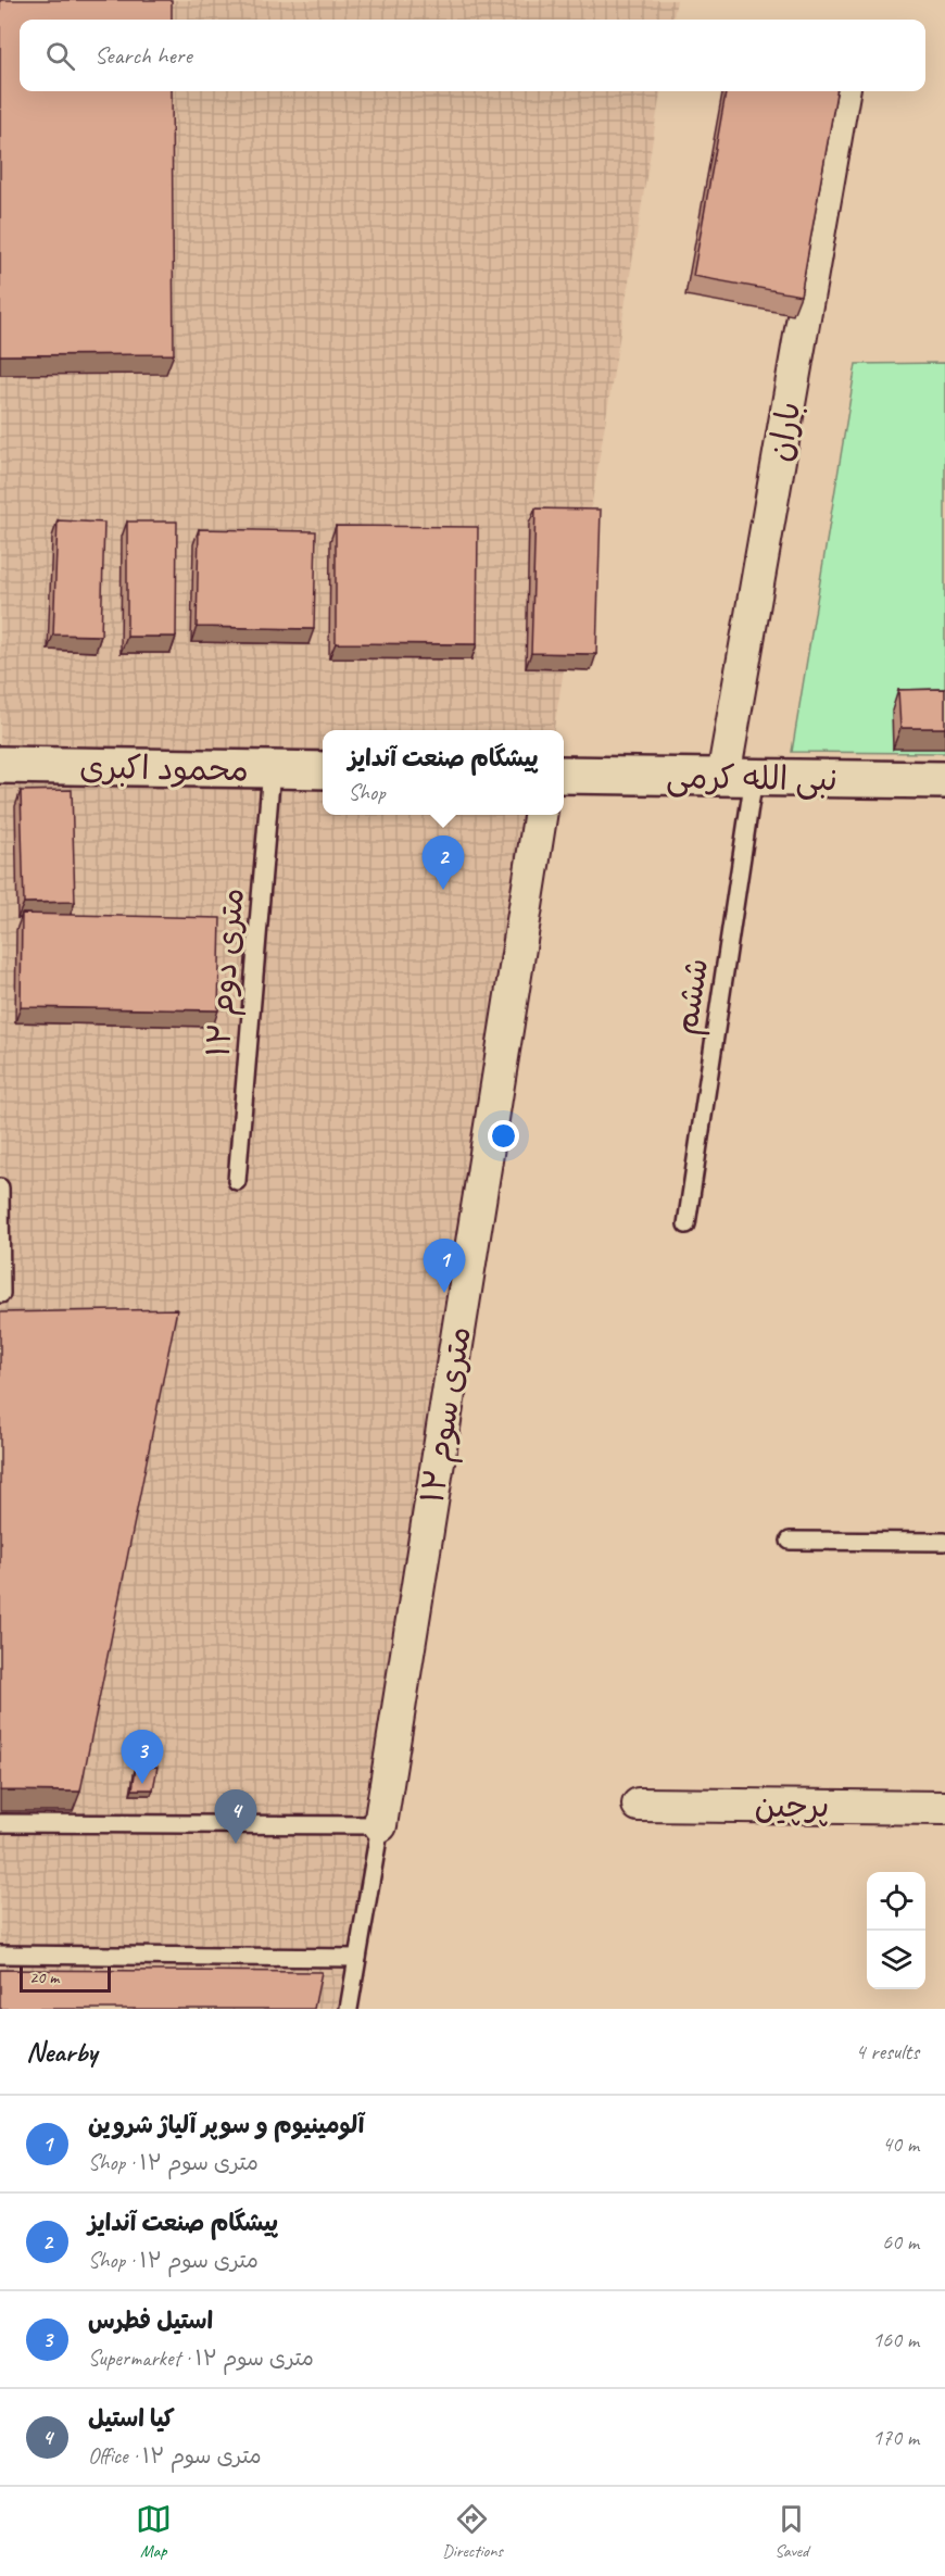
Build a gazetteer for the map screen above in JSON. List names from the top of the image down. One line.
{"streets":{"street":["باران","محمود اکبری","نبی الله کرمی","۱۲ متری سوم","پرچین"],"lane":["۱۲ متری دوم","ششم"]},"crossings":[["باران","نبی الله کرمی"],["باران","ششم"],["محمود اکبری","۱۲ متری دوم"],["نبی الله کرمی","ششم"]],"scale_bar":"20 m","page":{"search":"Search here","popup":["پیشگام صنعت آندایز","Shop"],"pins":["2","1","3","4"],"scale":"20 m","heading":["Nearby","4 results"],"list":[{"mark":"1","name":"آلومینیوم و سوپر آلیاژ شروین","note":"Shop · ۱۲ متری سوم","value":"40 m"},{"mark":"2","name":"پیشگام صنعت آندایز","note":"Shop · ۱۲ متری سوم","value":"60 m"},{"mark":"3","name":"استیل فطرس","note":"Supermarket · ۱۲ متری سوم","value":"160 m"},{"mark":"4","name":"کیا استیل","note":"Office · ۱۲ متری سوم","value":"170 m"}],"nav":["Map","Directions","Saved"]}}
